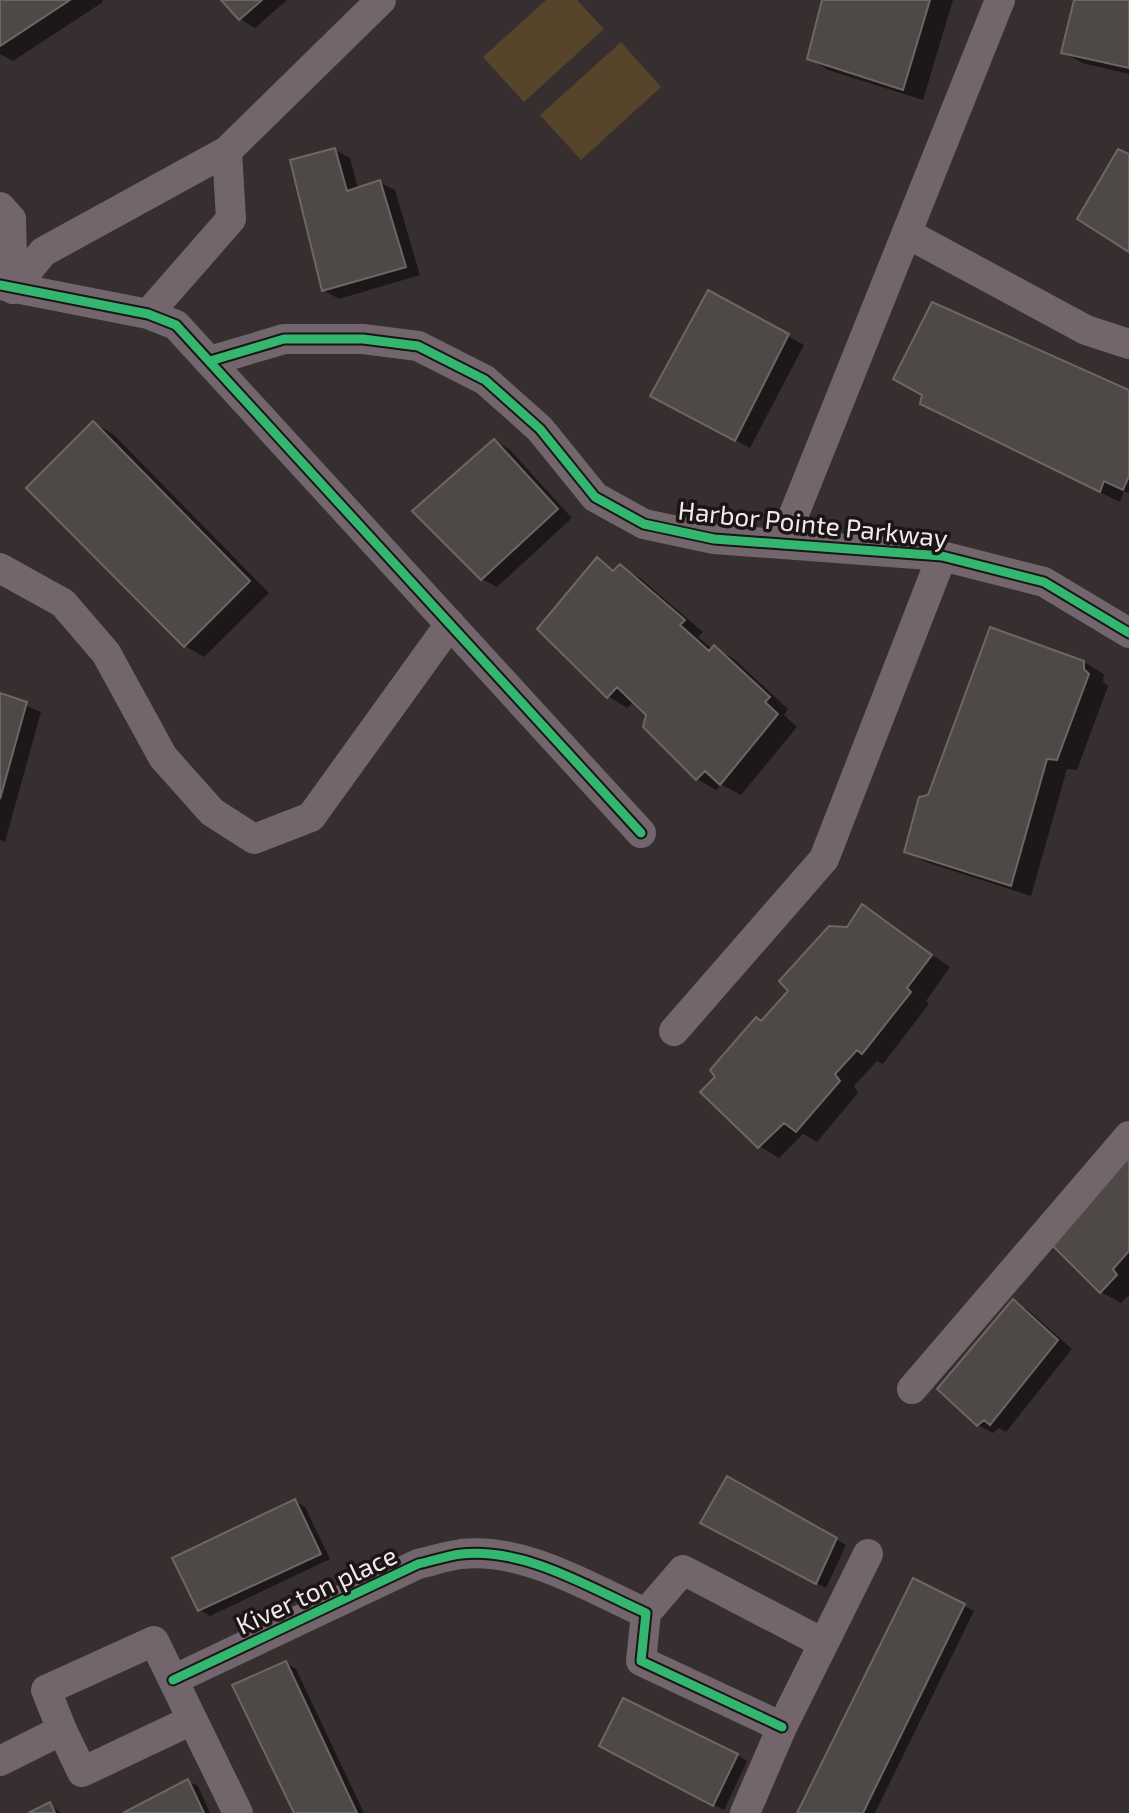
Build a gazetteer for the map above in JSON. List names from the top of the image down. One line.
{"streets":{"street":["Harbor Pointe Parkway","Kiver ton place"]}}
